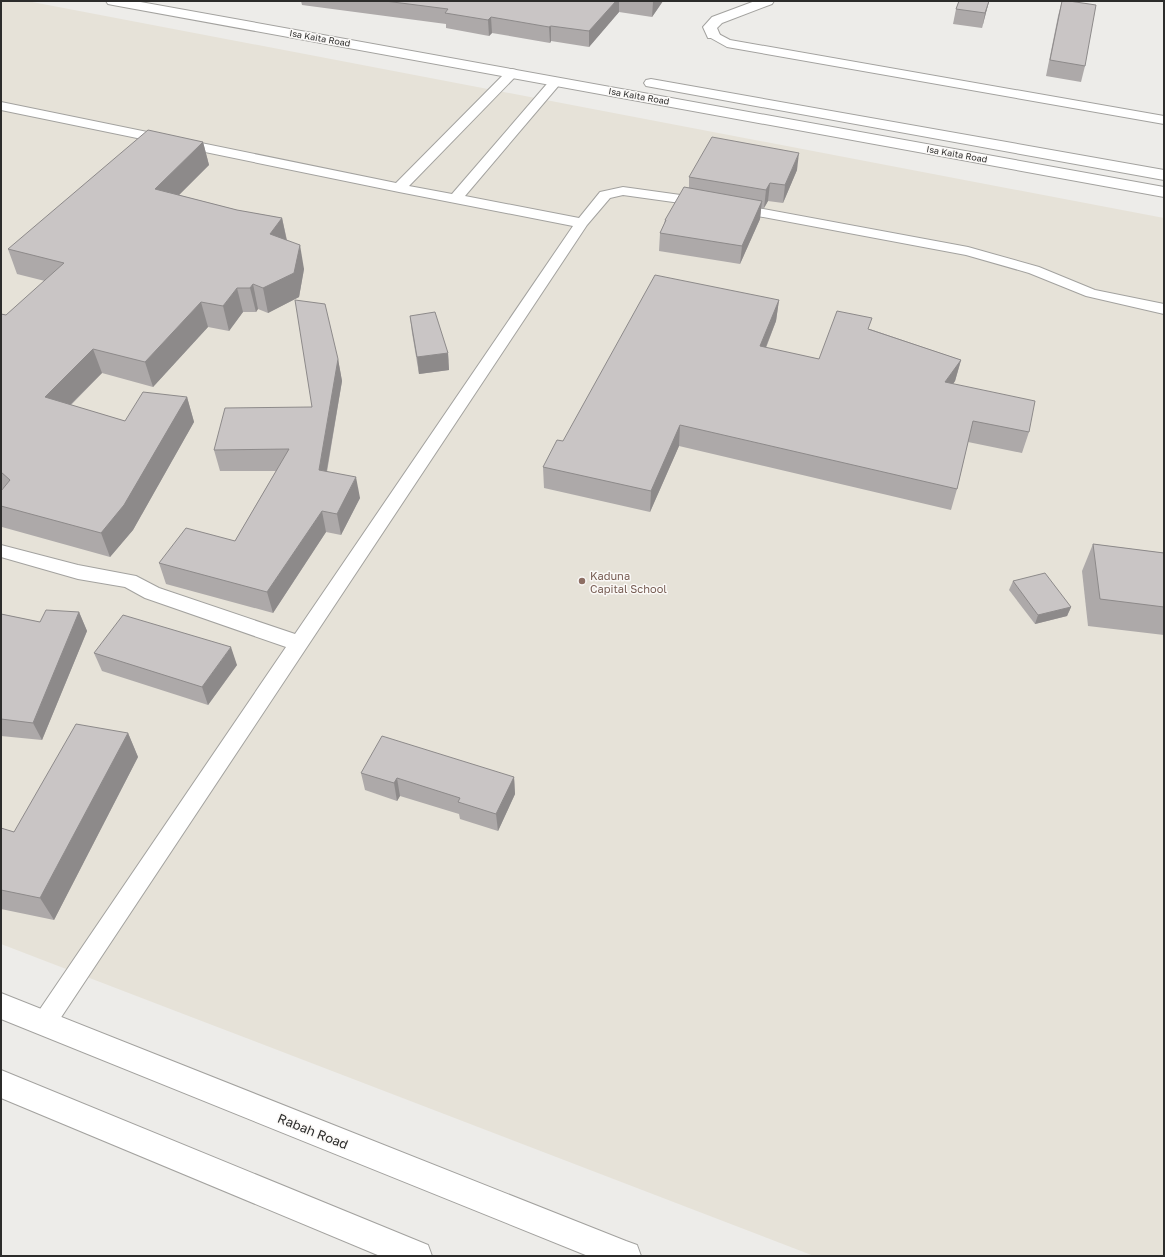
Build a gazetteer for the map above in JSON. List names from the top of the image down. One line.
{"streets":{"main road":["Isa Kaita Road","Rabah Road"]},"places":["Kaduna Capital School"]}
